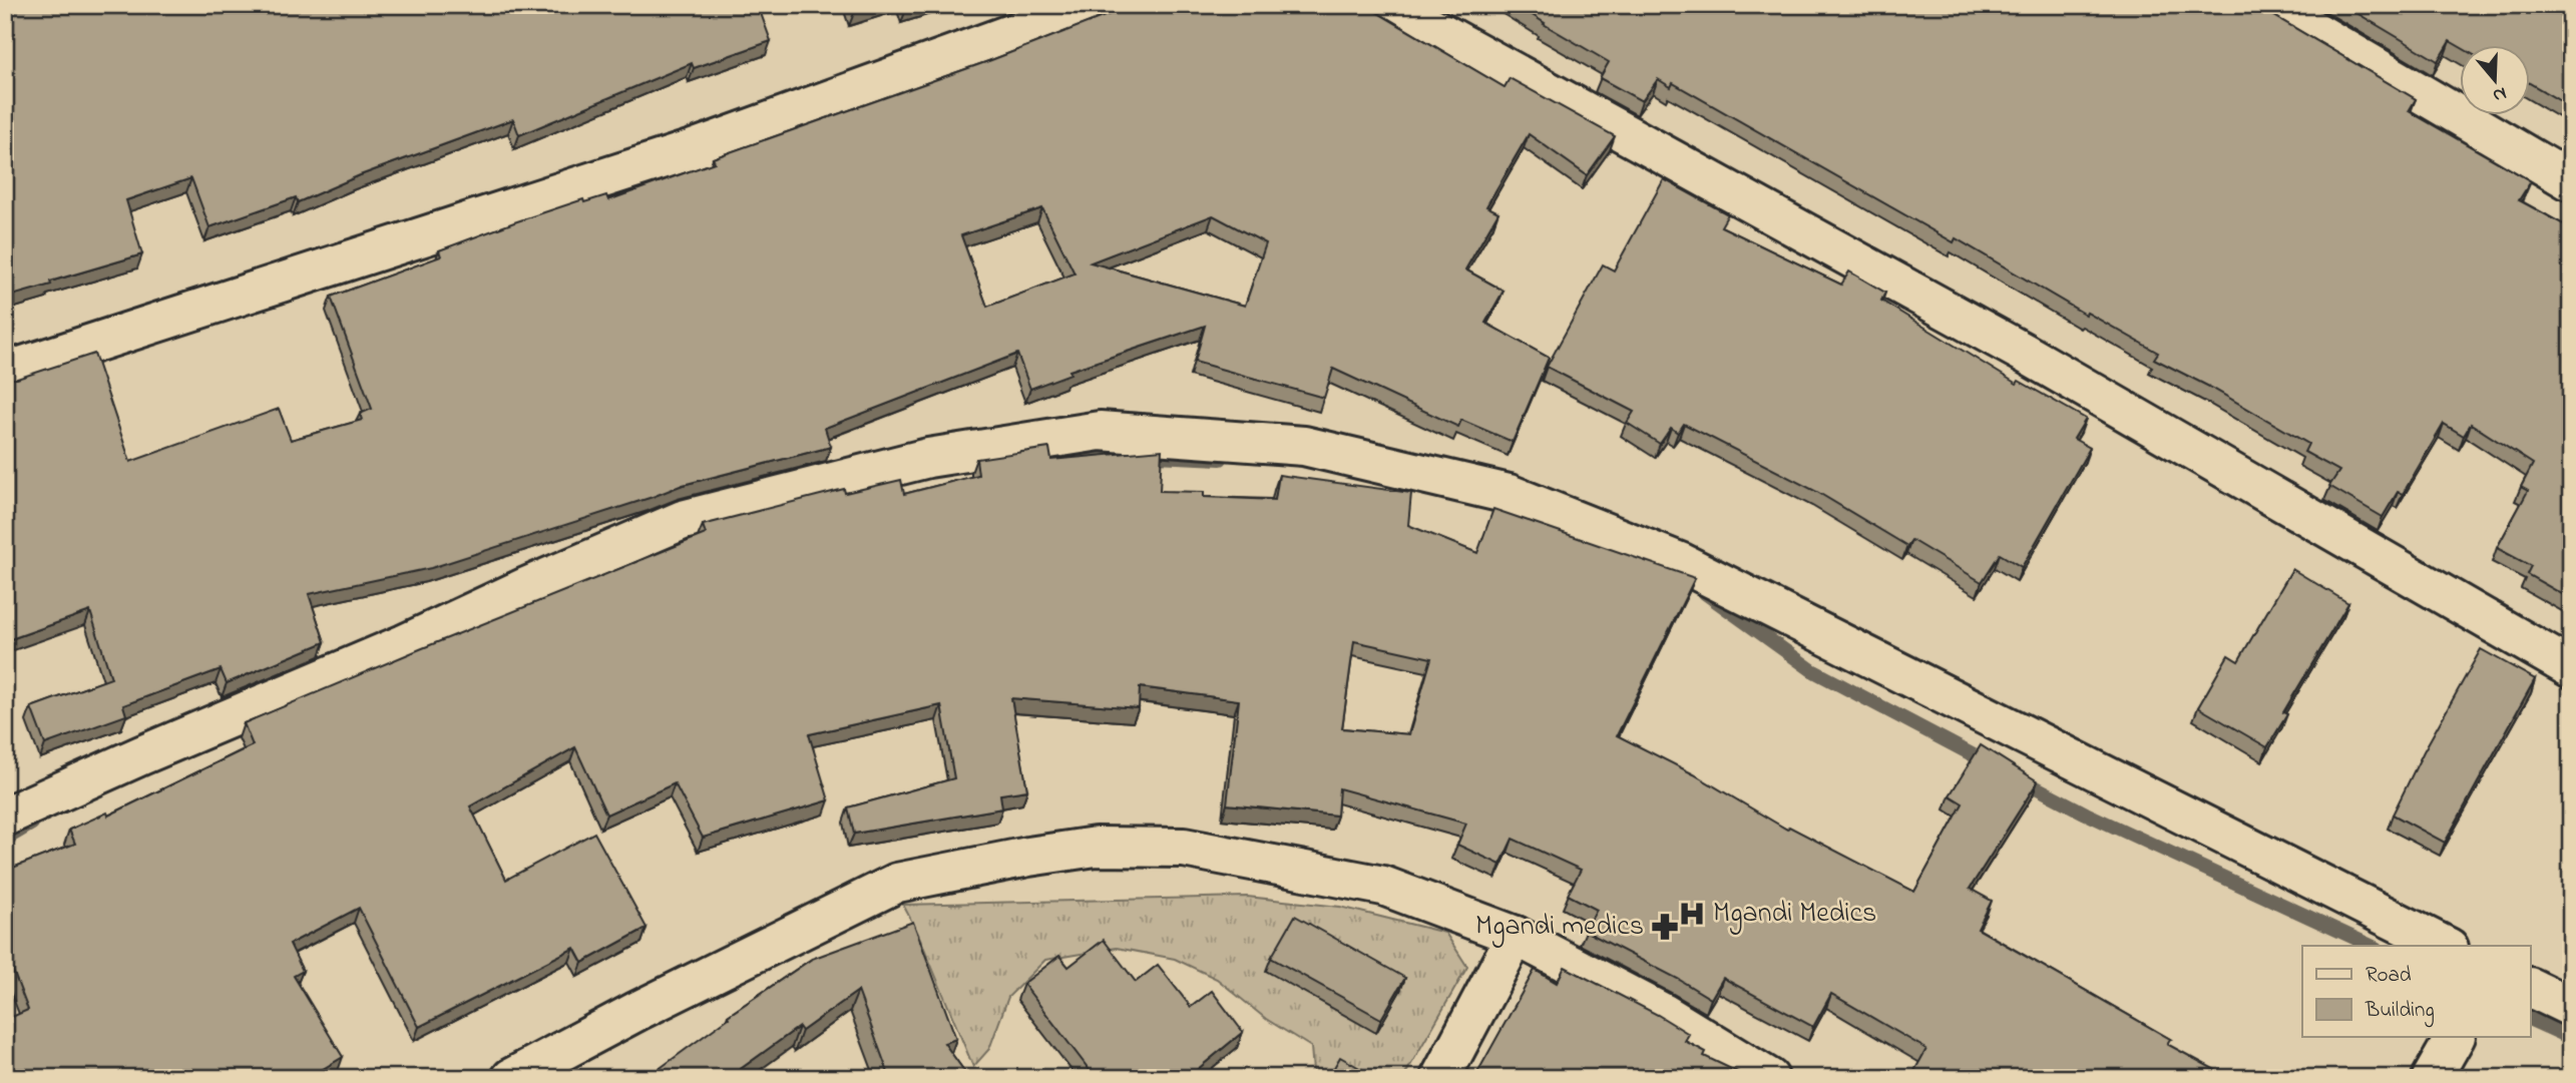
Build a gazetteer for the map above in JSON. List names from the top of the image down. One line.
{"places":{"hospital":["Mgandi Medics"],"pharmacy":["Mgandi medics"]},"legend":["Road","Building"],"north":"bottom"}
